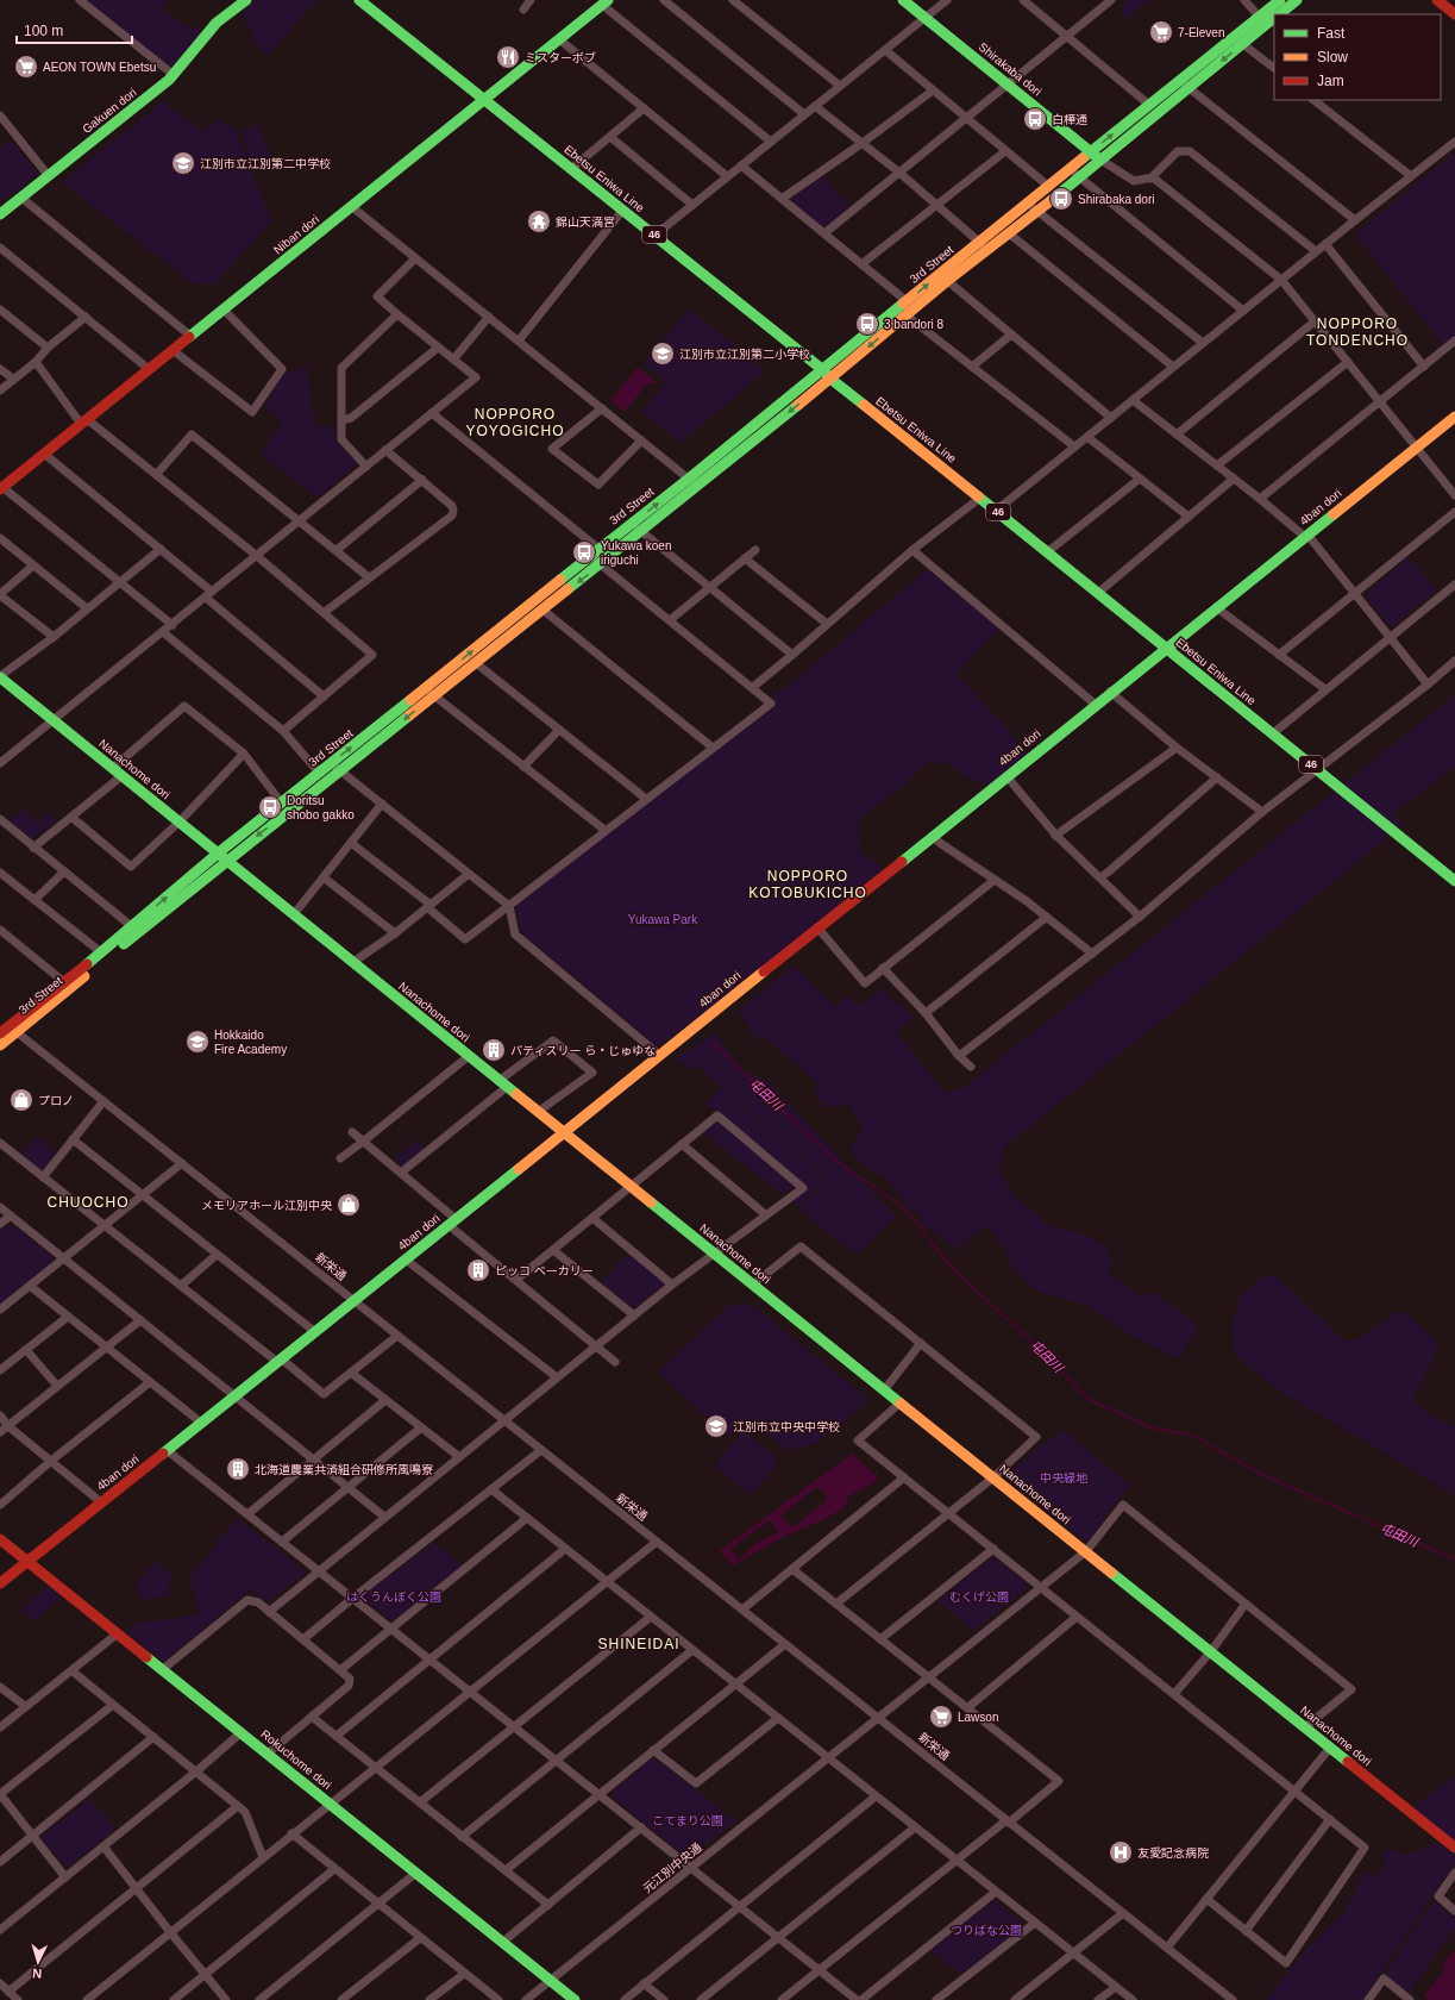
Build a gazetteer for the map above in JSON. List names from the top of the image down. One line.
{"streets":{"street":["Shirakaba dori","Gakuen dori","Ebetsu Eniwa Line","Niban dori","46","3rd Street","4ban dori","Nanachome dori","新栄通","Rokuchome dori","元江別中央通"]},"crossings":[["Shirakaba dori","3rd Street"],["Ebetsu Eniwa Line","Niban dori"],["Ebetsu Eniwa Line","3rd Street"],["Ebetsu Eniwa Line","4ban dori"],["3rd Street","Nanachome dori"],["3rd Street","新栄通"],["4ban dori","Nanachome dori"],["4ban dori","新栄通"],["4ban dori","Rokuchome dori"],["Nanachome dori","元江別中央通"],["新栄通","元江別中央通"],["Rokuchome dori","元江別中央通"]],"districts":["NOPPORO TONDENCHO","NOPPORO YOYOGICHO","NOPPORO KOTOBUKICHO","CHUOCHO","SHINEIDAI"],"water":["屯田川"],"parks":["Yukawa Park","中央緑地","はくうんぼく公園","むくげ公園","こてまり公園","つりばな公園"],"places":{"supermarket":["7-Eleven","AEON TOWN Ebetsu","Lawson"],"restaurant":["ミスターボブ"],"bus stop":["白樺通","Shirabaka dori","3 bandori 8","Yukawa koen iriguchi","Doritsu shobo gakko"],"school or university":["江別市立江別第二中学校","江別市立江別第二小学校","Hokkaido Fire Academy","江別市立中央中学校"],"temple":["錦山天満宮"],"building":["パティスリー ら・じゅゆな","ピッコ ベーカリー","北海道農業共済組合研修所風鳴寮"],"shop":["プロノ","メモリアホール江別中央"],"hospital":["友愛記念病院"]},"legend":["Fast","Slow","Jam"],"scale_bar":"100 m","north":"bottom"}
